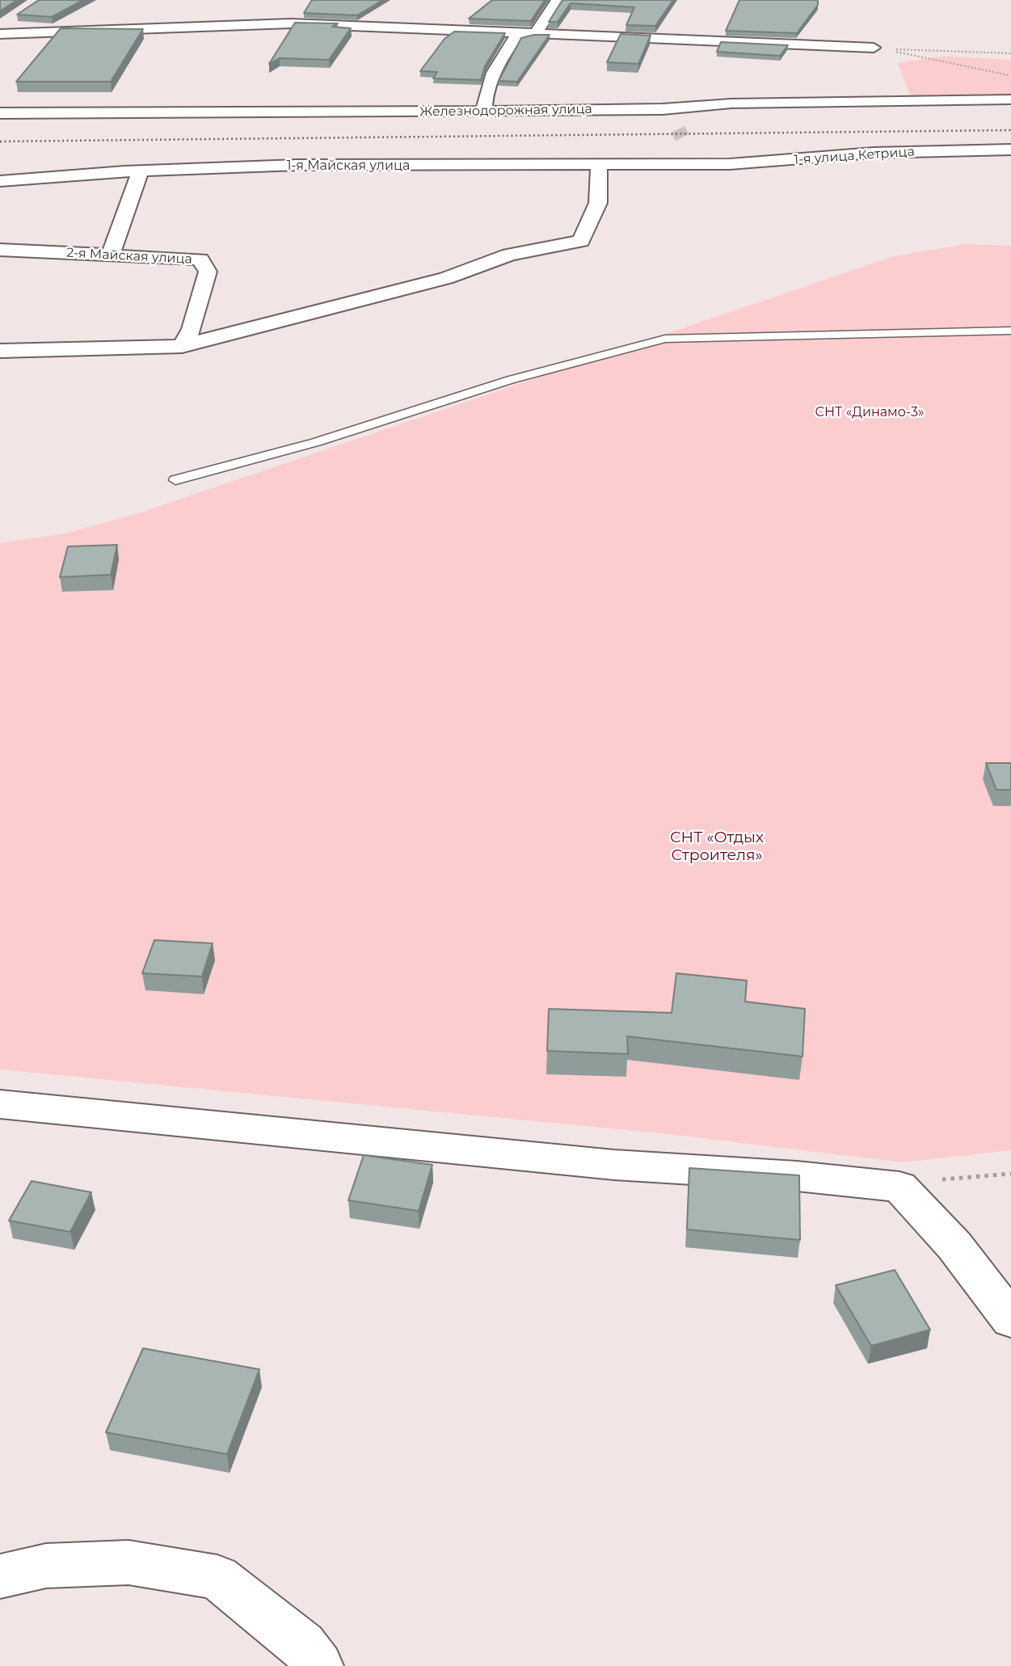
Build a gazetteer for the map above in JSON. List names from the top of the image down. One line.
{"streets":{"street":["Железнодорожная улица","1-я улица Кетрица","1-я Майская улица","2-я Майская улица"]},"crossings":[["1-я улица Кетрица","1-я Майская улица"]],"parks":["СНТ «Динамо-3»","СНТ «Отдых Строителя»"]}
